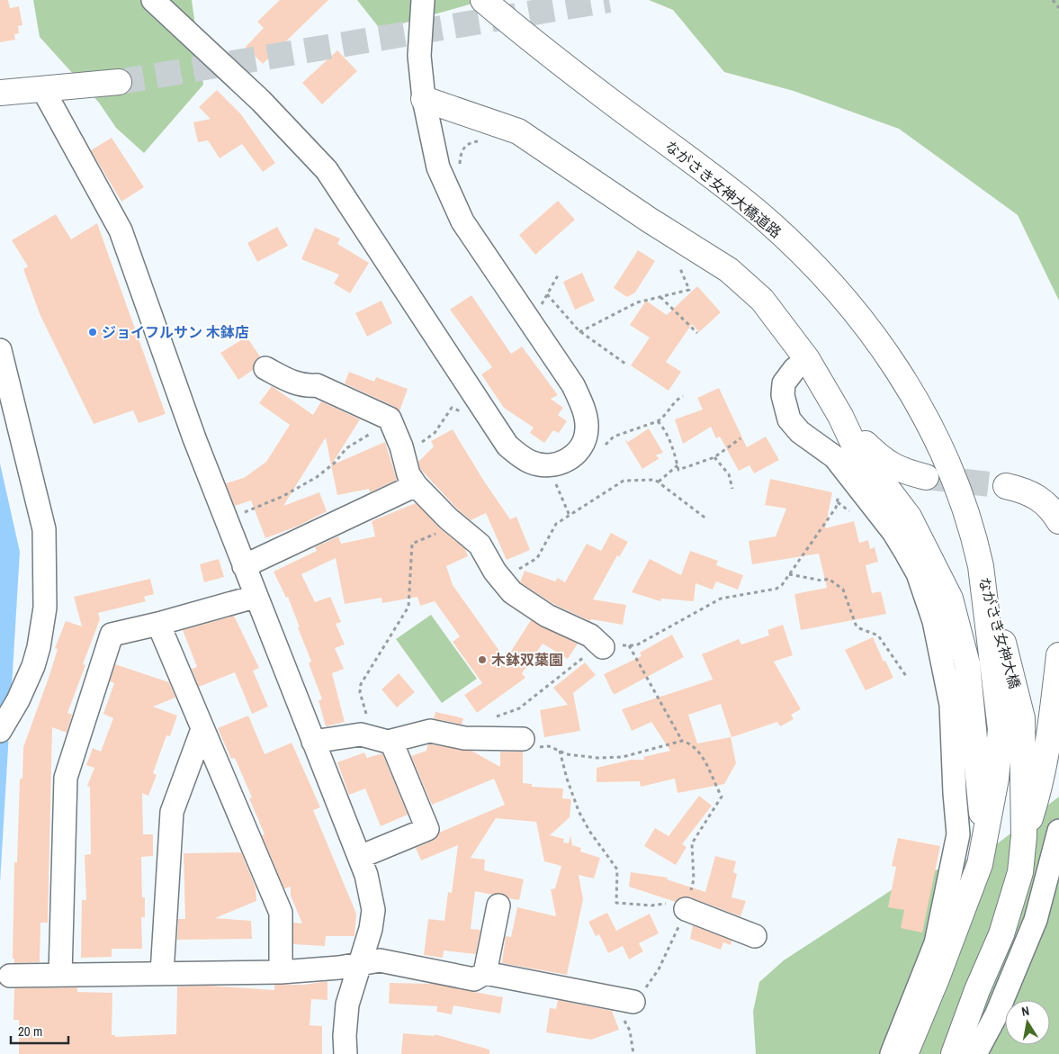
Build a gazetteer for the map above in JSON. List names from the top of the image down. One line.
{"streets":{"main road":["ながさき女神大橋道路","ながさき女神大橋"]},"crossings":[["ながさき女神大橋道路","ながさき女神大橋"]],"places":["ジョイフルサン 木鉢店","木鉢双葉園"],"scale_bar":"20 m","north":"top"}
